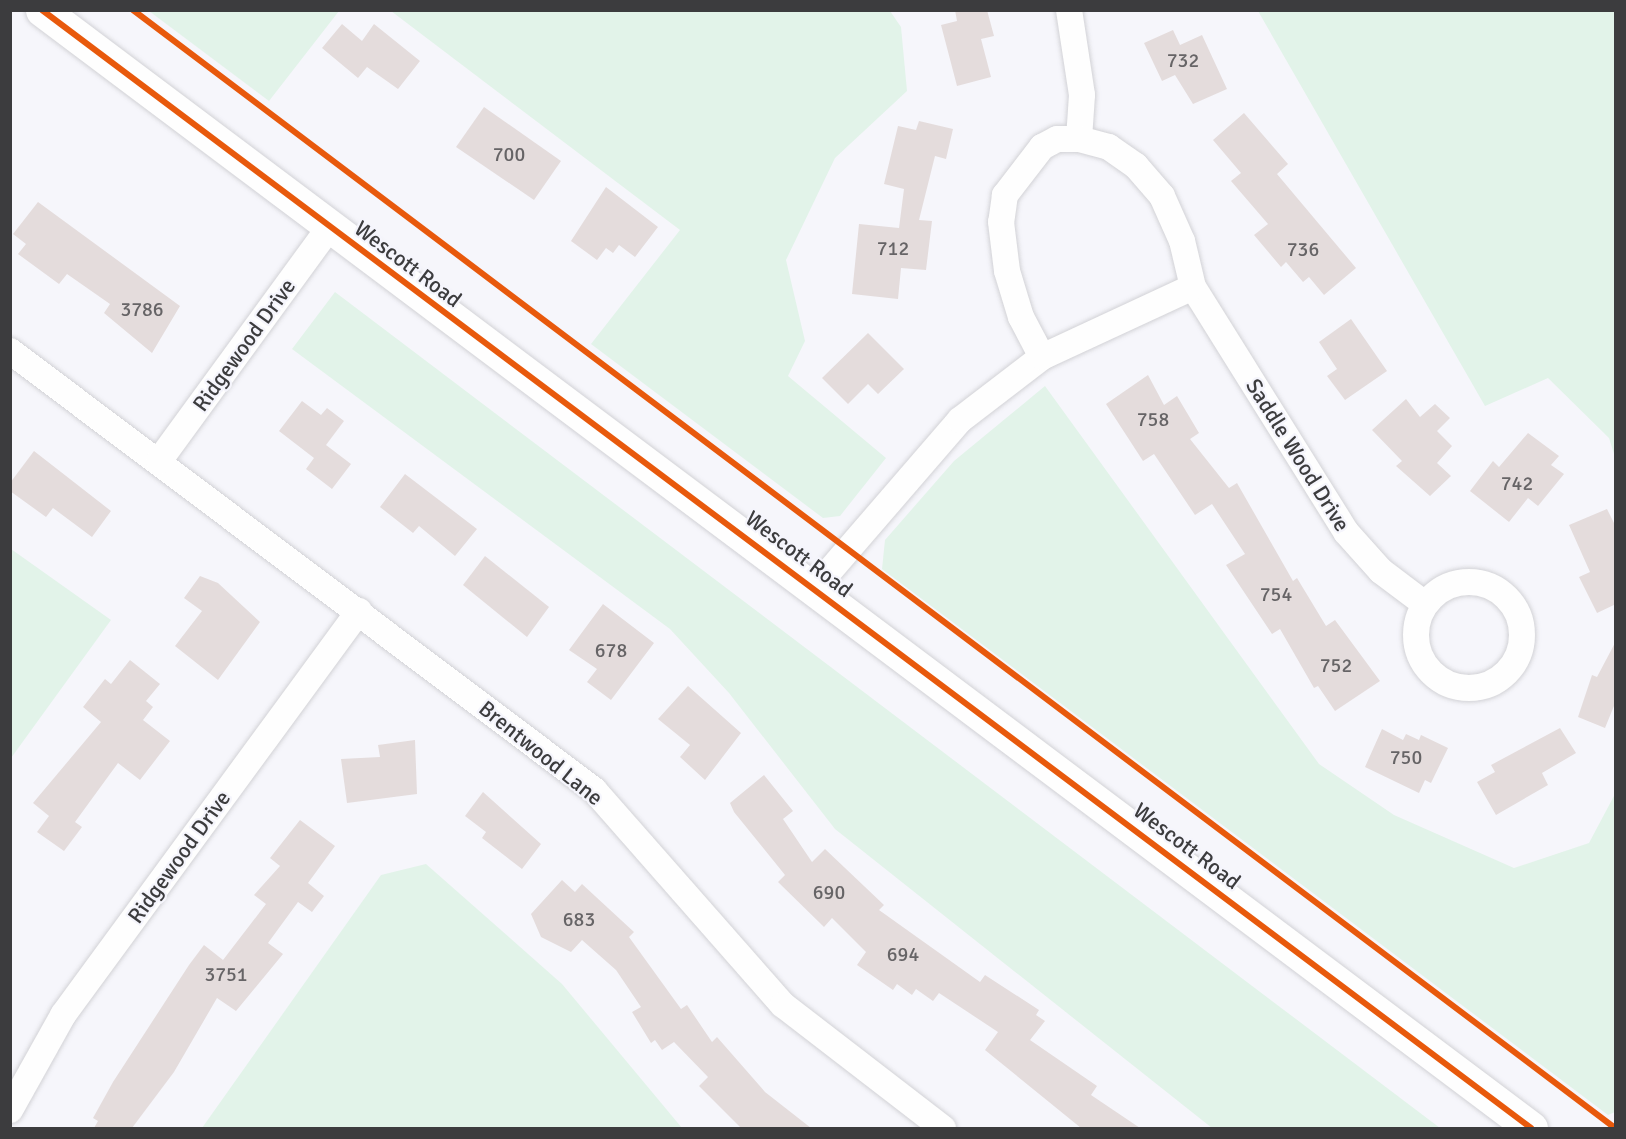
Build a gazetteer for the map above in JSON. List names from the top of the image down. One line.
{"streets":{"street":["Wescott Road","Ridgewood Drive","Saddle Wood Drive","Brentwood Lane"]},"crossings":[["Wescott Road","Ridgewood Drive"],["Ridgewood Drive","Brentwood Lane"]],"house_numbers":["732","700","712","736","3786","758","742","754","678","752","750","690","683","694","3751"]}
